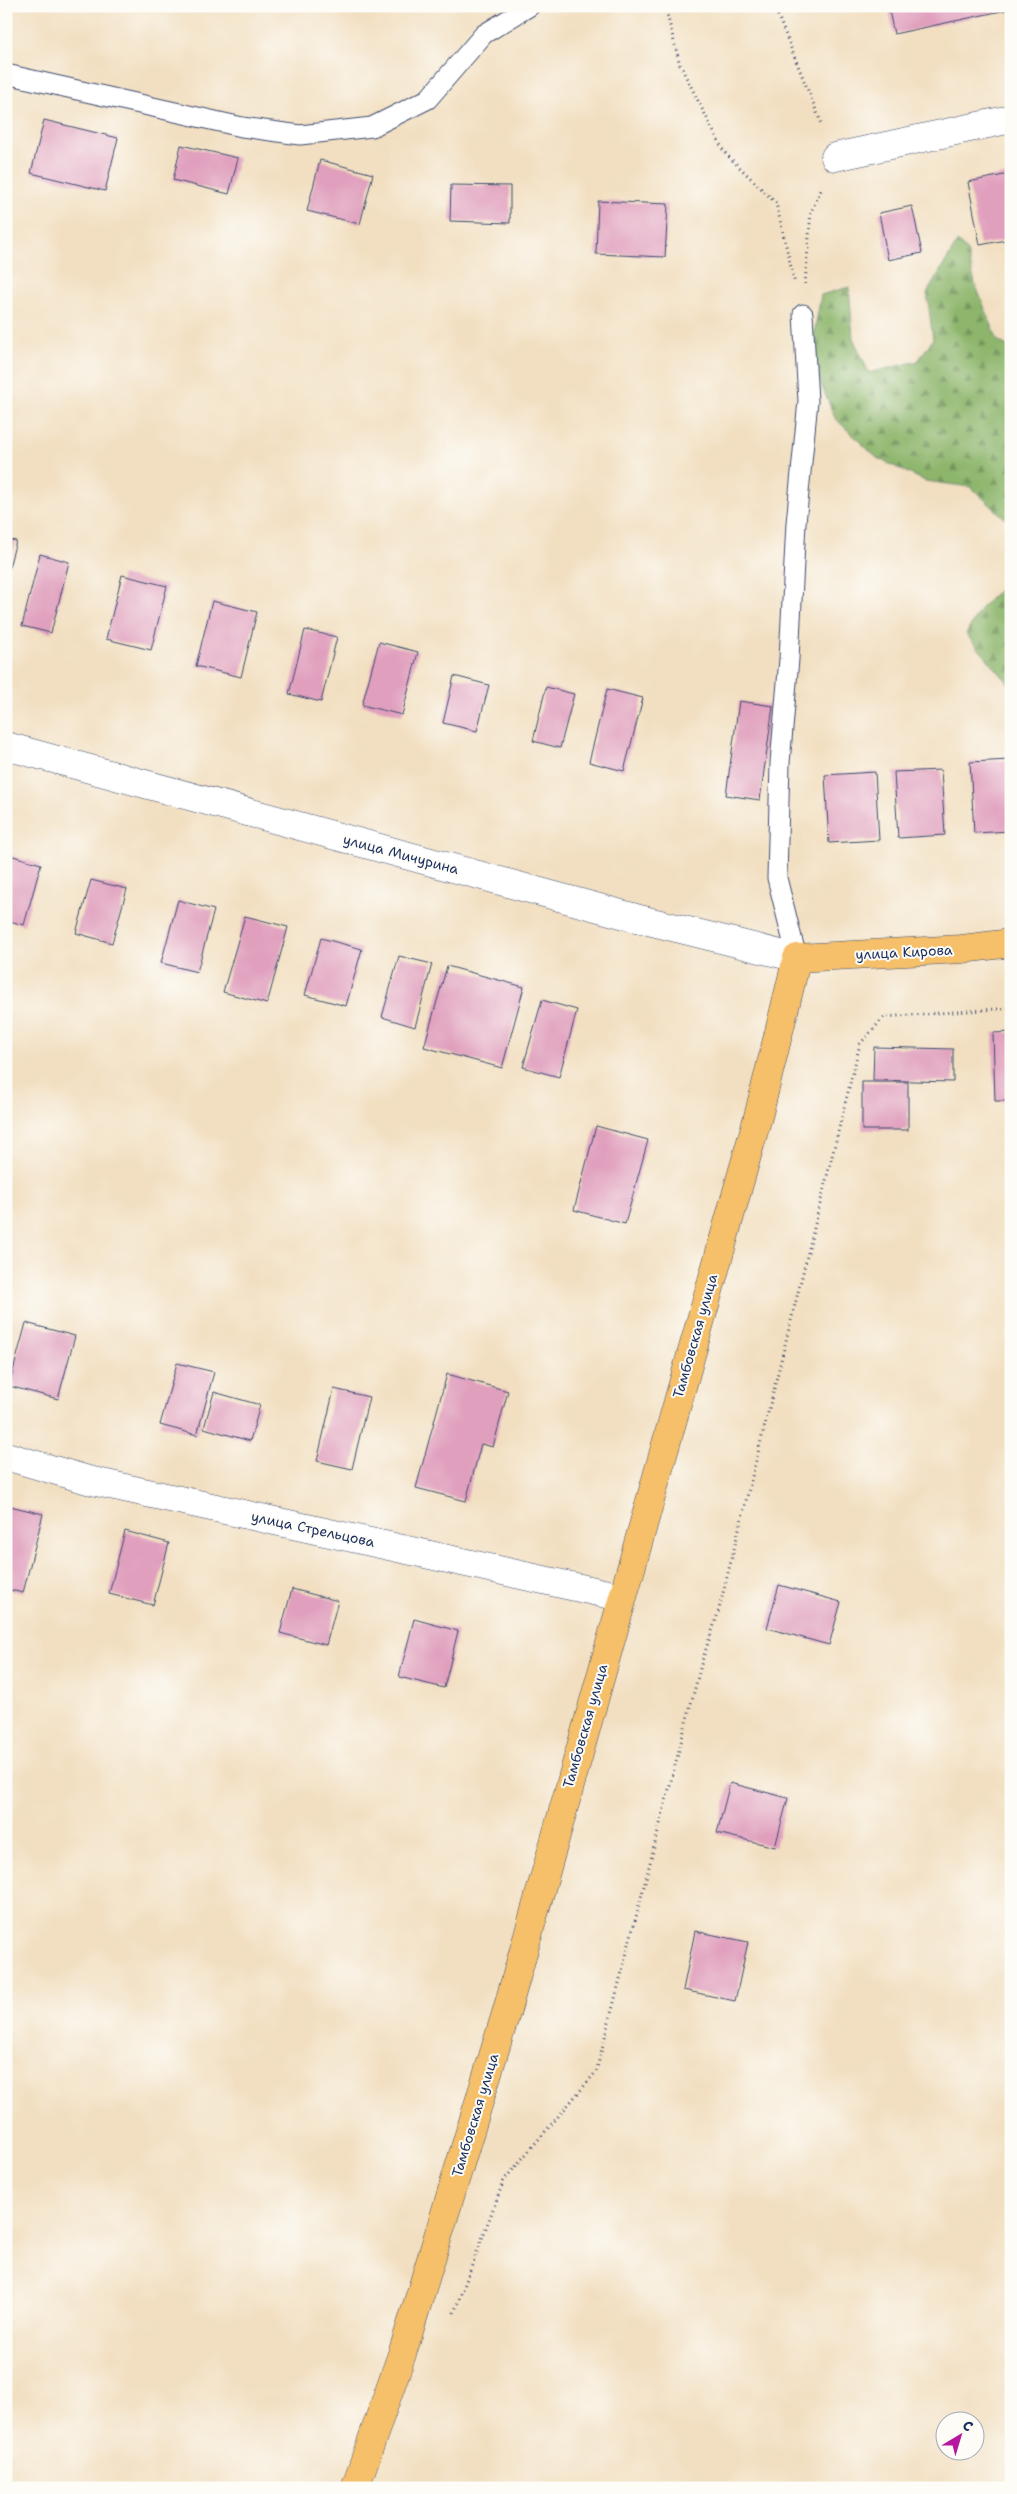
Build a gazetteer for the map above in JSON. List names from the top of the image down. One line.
{"streets":{"main road":["улица Кирова","Тамбовская улица"],"street":["улица Мичурина","улица Стрельцова"]},"crossings":[["улица Мичурина","улица Кирова"],["улица Мичурина","Тамбовская улица"],["улица Кирова","Тамбовская улица"],["Тамбовская улица","улица Стрельцова"]],"north":"top right"}
